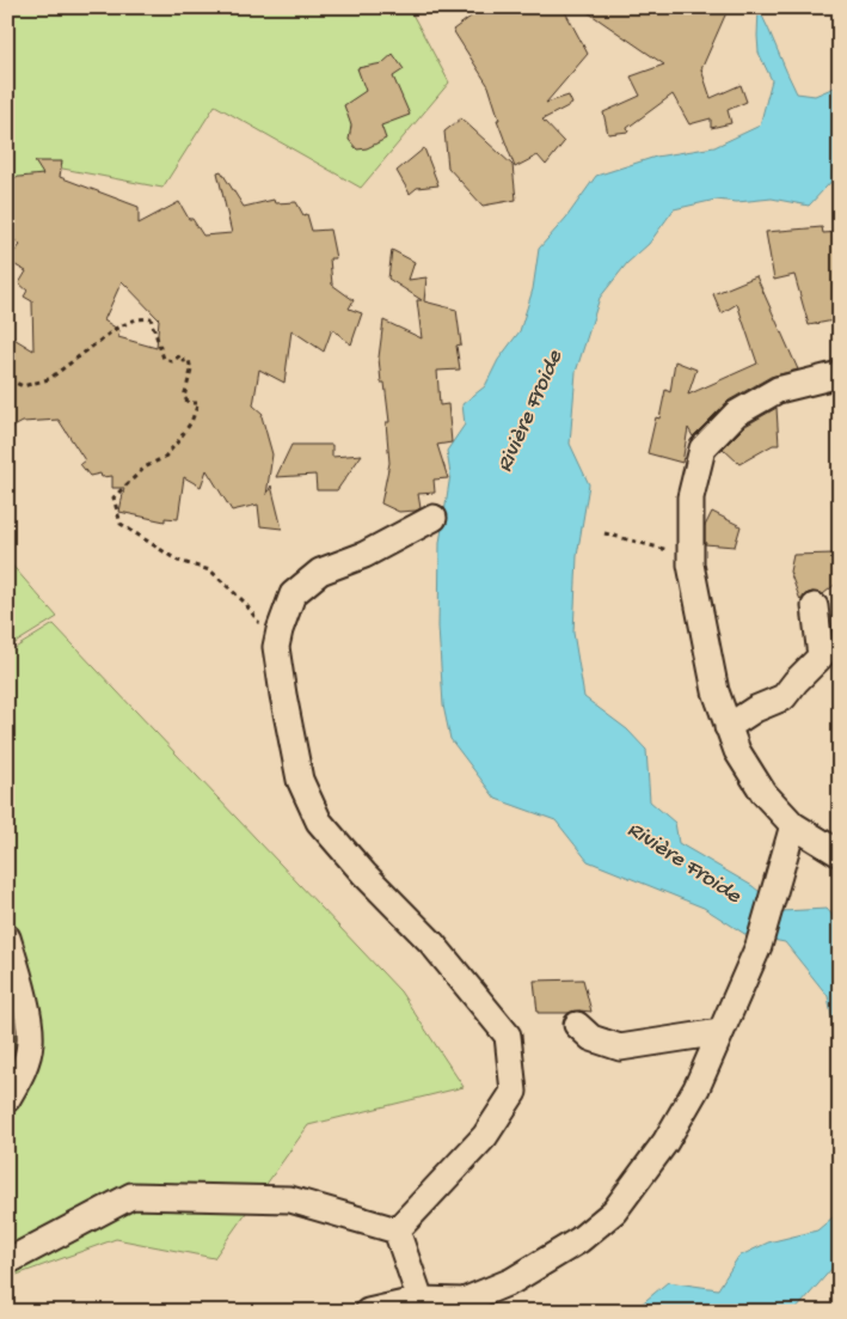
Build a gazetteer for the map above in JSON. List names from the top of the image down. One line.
{"water":["Rivière Froide"]}
